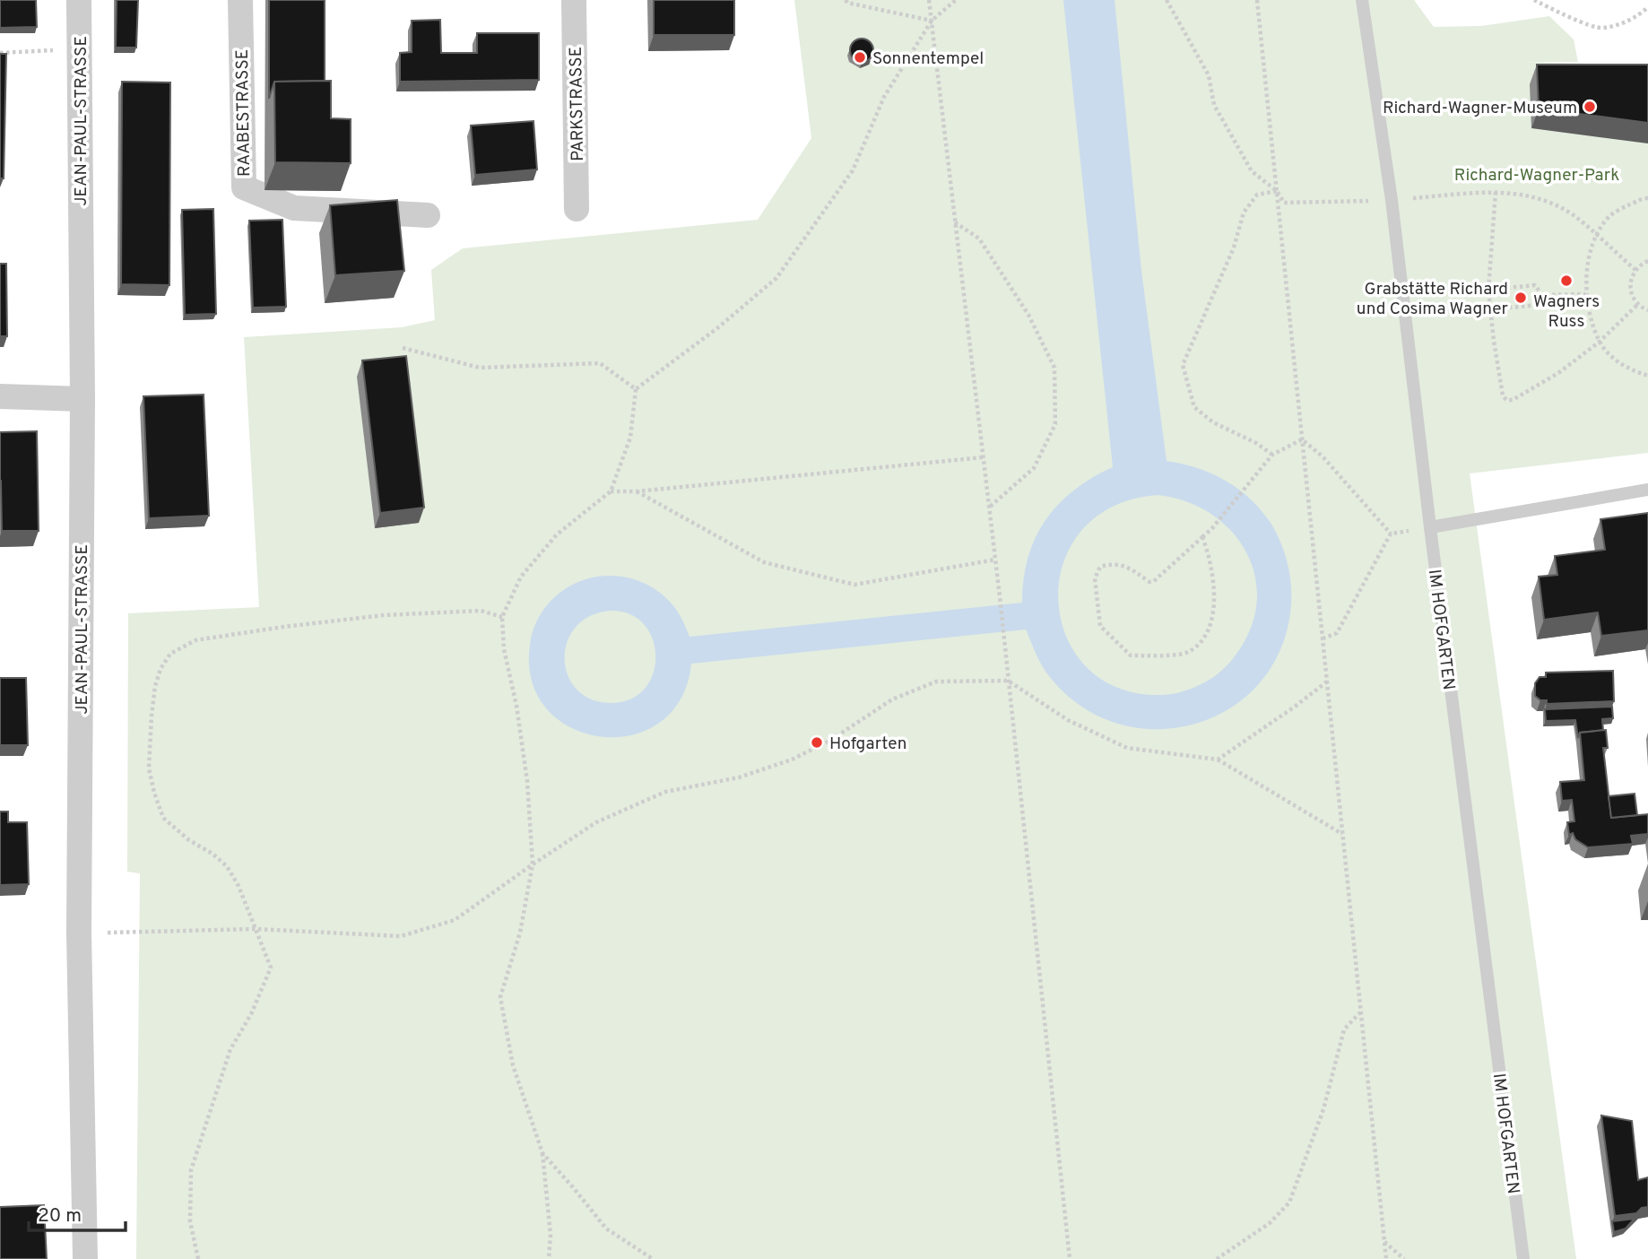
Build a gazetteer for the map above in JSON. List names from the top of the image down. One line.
{"streets":{"street":["PARKSTRASSE","RAABESTRASSE","JEAN-PAUL-STRASSE"],"lane":["IM HOFGARTEN"]},"parks":["Richard-Wagner-Park"],"places":["Sonnentempel","Richard-Wagner-Museum","Wagners Russ","Grabstätte Richard und Cosima Wagner","Hofgarten"],"scale_bar":"20 m"}
